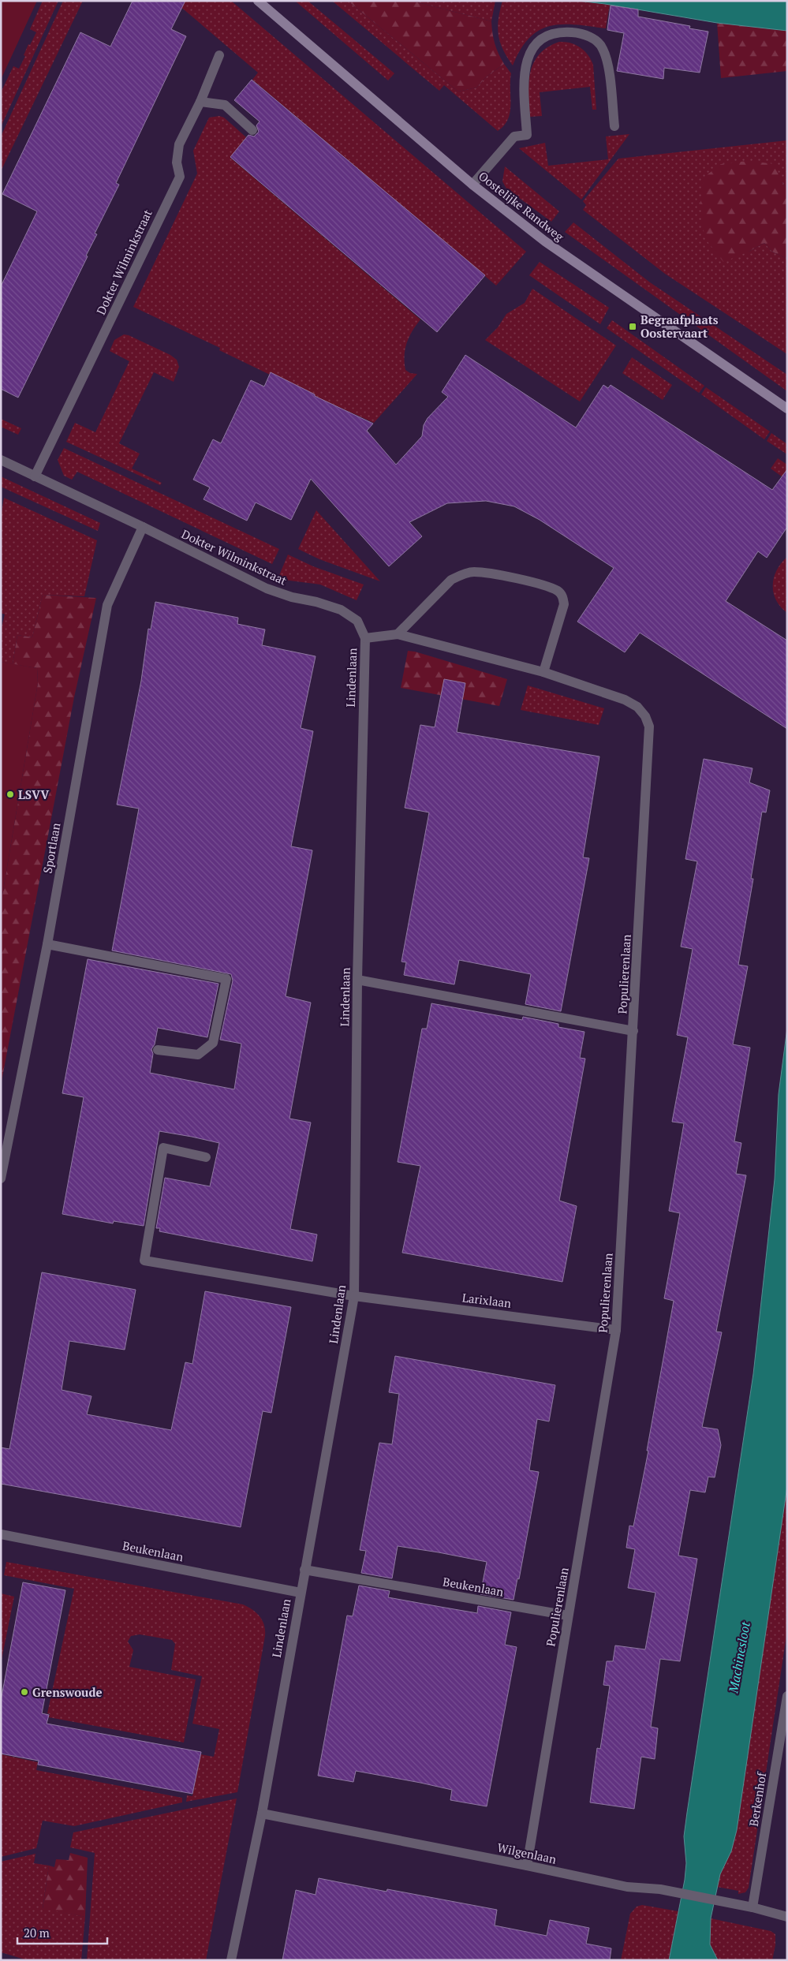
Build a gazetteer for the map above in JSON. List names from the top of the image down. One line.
{"streets":{"street":["Oostelijke Randweg","Dokter Wilminkstraat","Lindenlaan","Sportlaan","Populierenlaan","Larixlaan","Beukenlaan","Berkenhof","Wilgenlaan"]},"crossings":[["Dokter Wilminkstraat","Lindenlaan"],["Dokter Wilminkstraat","Sportlaan"],["Lindenlaan","Larixlaan"],["Lindenlaan","Beukenlaan"],["Lindenlaan","Wilgenlaan"],["Populierenlaan","Larixlaan"],["Populierenlaan","Beukenlaan"],["Populierenlaan","Wilgenlaan"],["Berkenhof","Wilgenlaan"]],"water":["Machinesloot"],"places":{"transit":["Begraafplaats Oostervaart"],"other":["LSVV","Grenswoude"]},"scale_bar":"20 m"}
